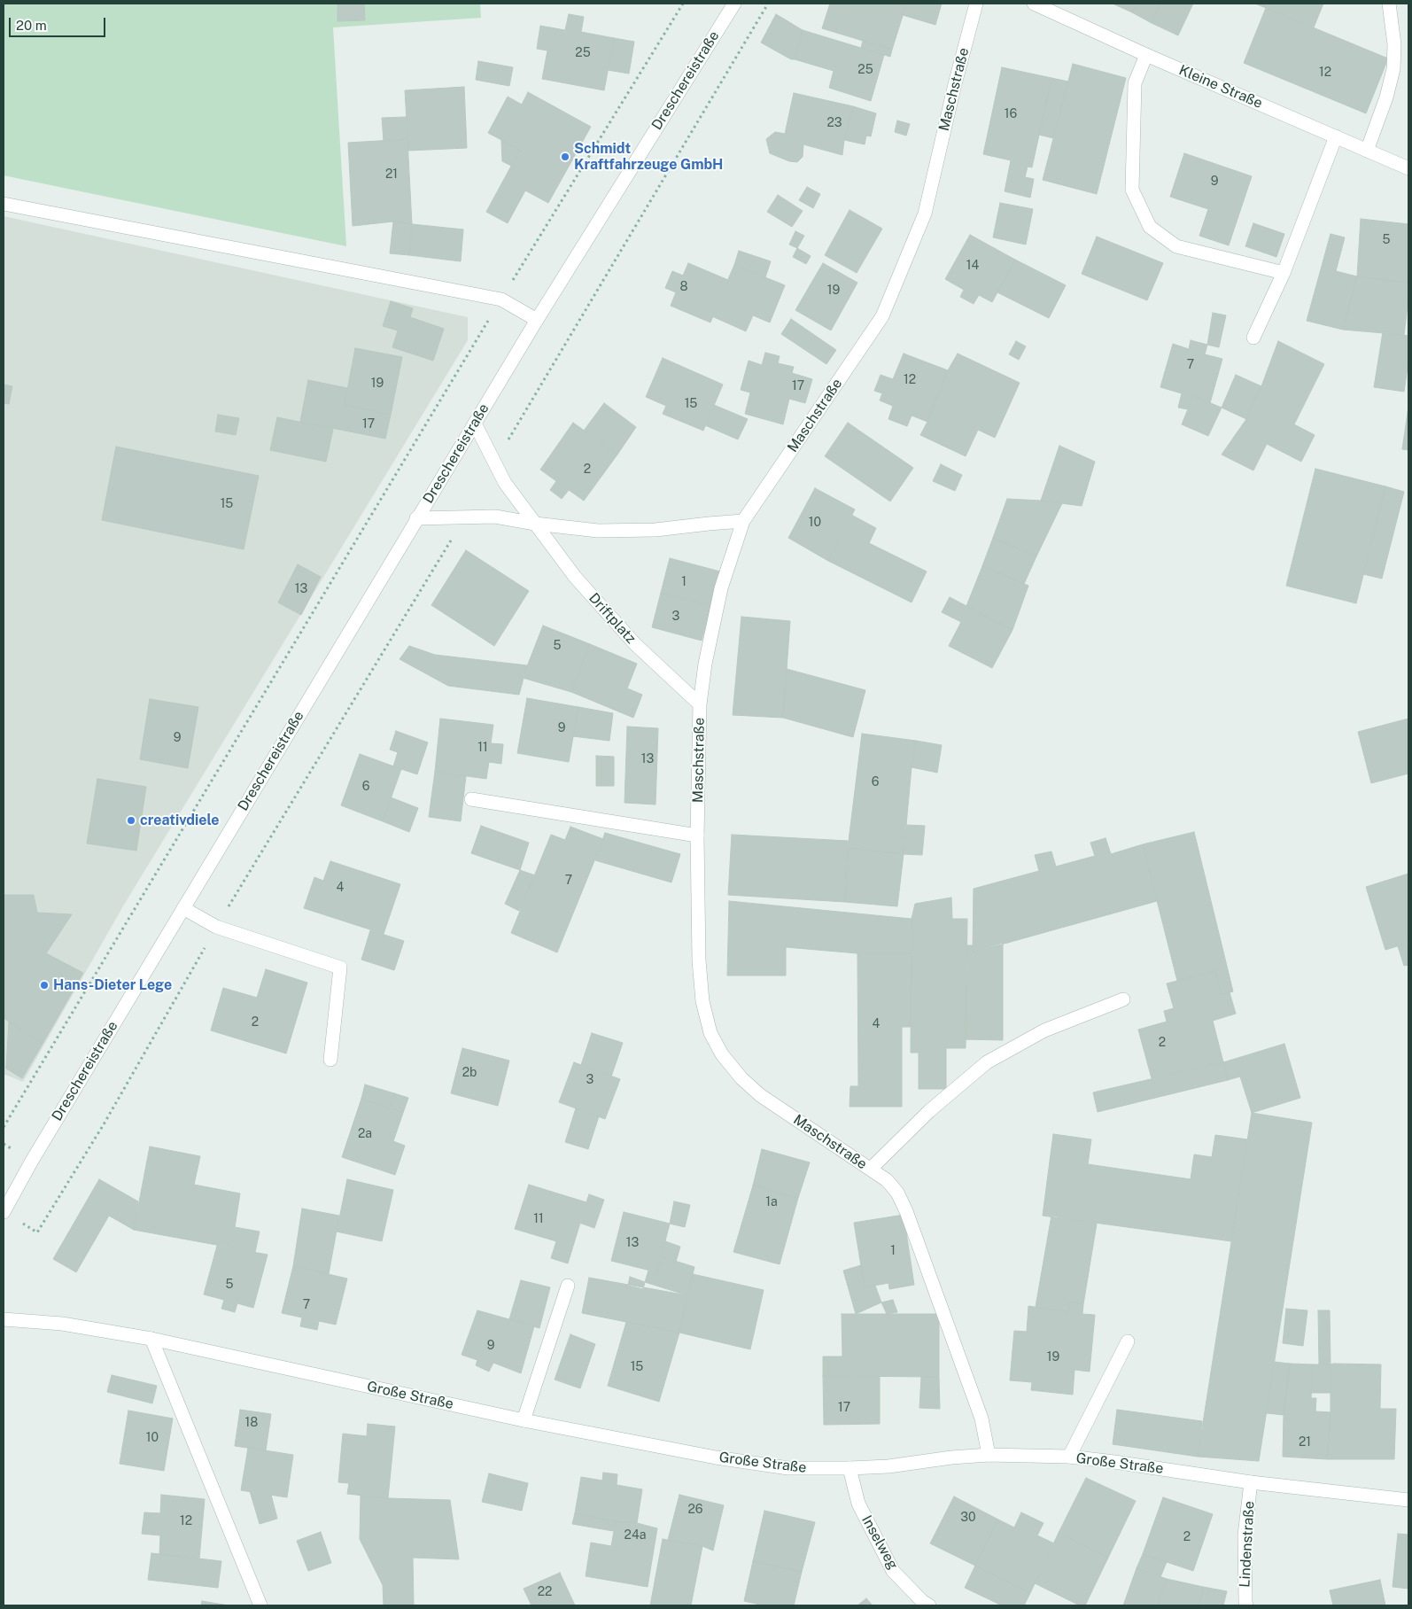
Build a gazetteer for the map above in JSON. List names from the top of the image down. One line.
{"streets":{"street":["Dreschereistraße","Kleine Straße","Maschstraße","Driftplatz","Große Straße","Inselweg","Lindenstraße"]},"crossings":[["Dreschereistraße","Driftplatz"],["Maschstraße","Driftplatz"],["Maschstraße","Große Straße"],["Große Straße","Inselweg"],["Große Straße","Lindenstraße"]],"places":["Schmidt Kraftfahrzeuge GmbH","creativdiele","Hans-Dieter Lege"],"house_numbers":["25","25","12","16","23","21","9","5","14","8","19","7","12","19","17","15","17","2","15","10","1","13","3","5","9","9","11","13","6","6","7","4","2","4","2","2b","3","2a","1a","11","13","1","5","7","9","19","15","17","18","10","21","26","30","12","24a","2","22"],"scale_bar":"20 m"}
